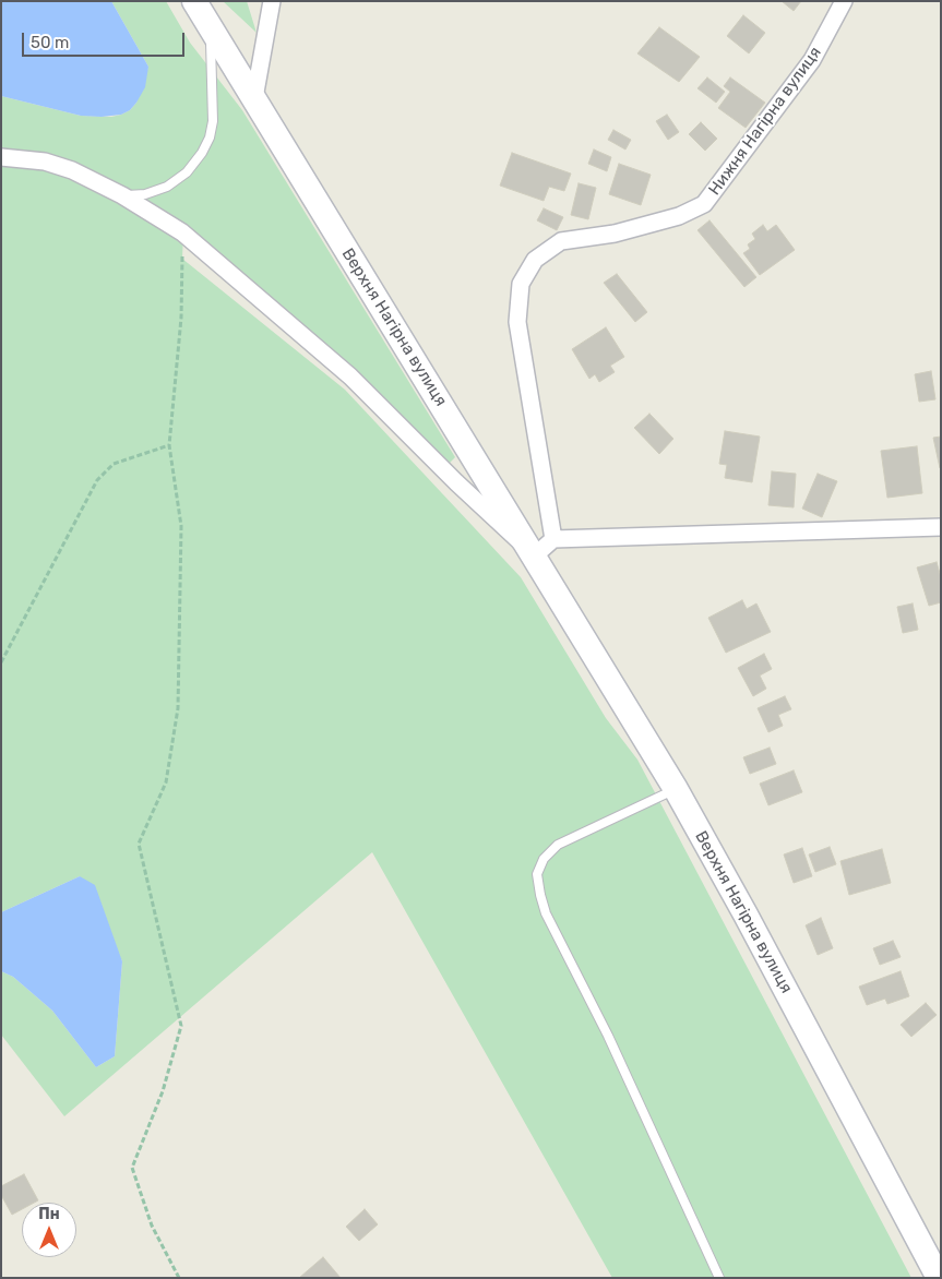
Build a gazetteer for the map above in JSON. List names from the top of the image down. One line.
{"streets":{"main road":["Верхня Нагірна вулиця"],"street":["Нижня Нагірна вулиця"]},"scale_bar":"50 m","north":"top"}
